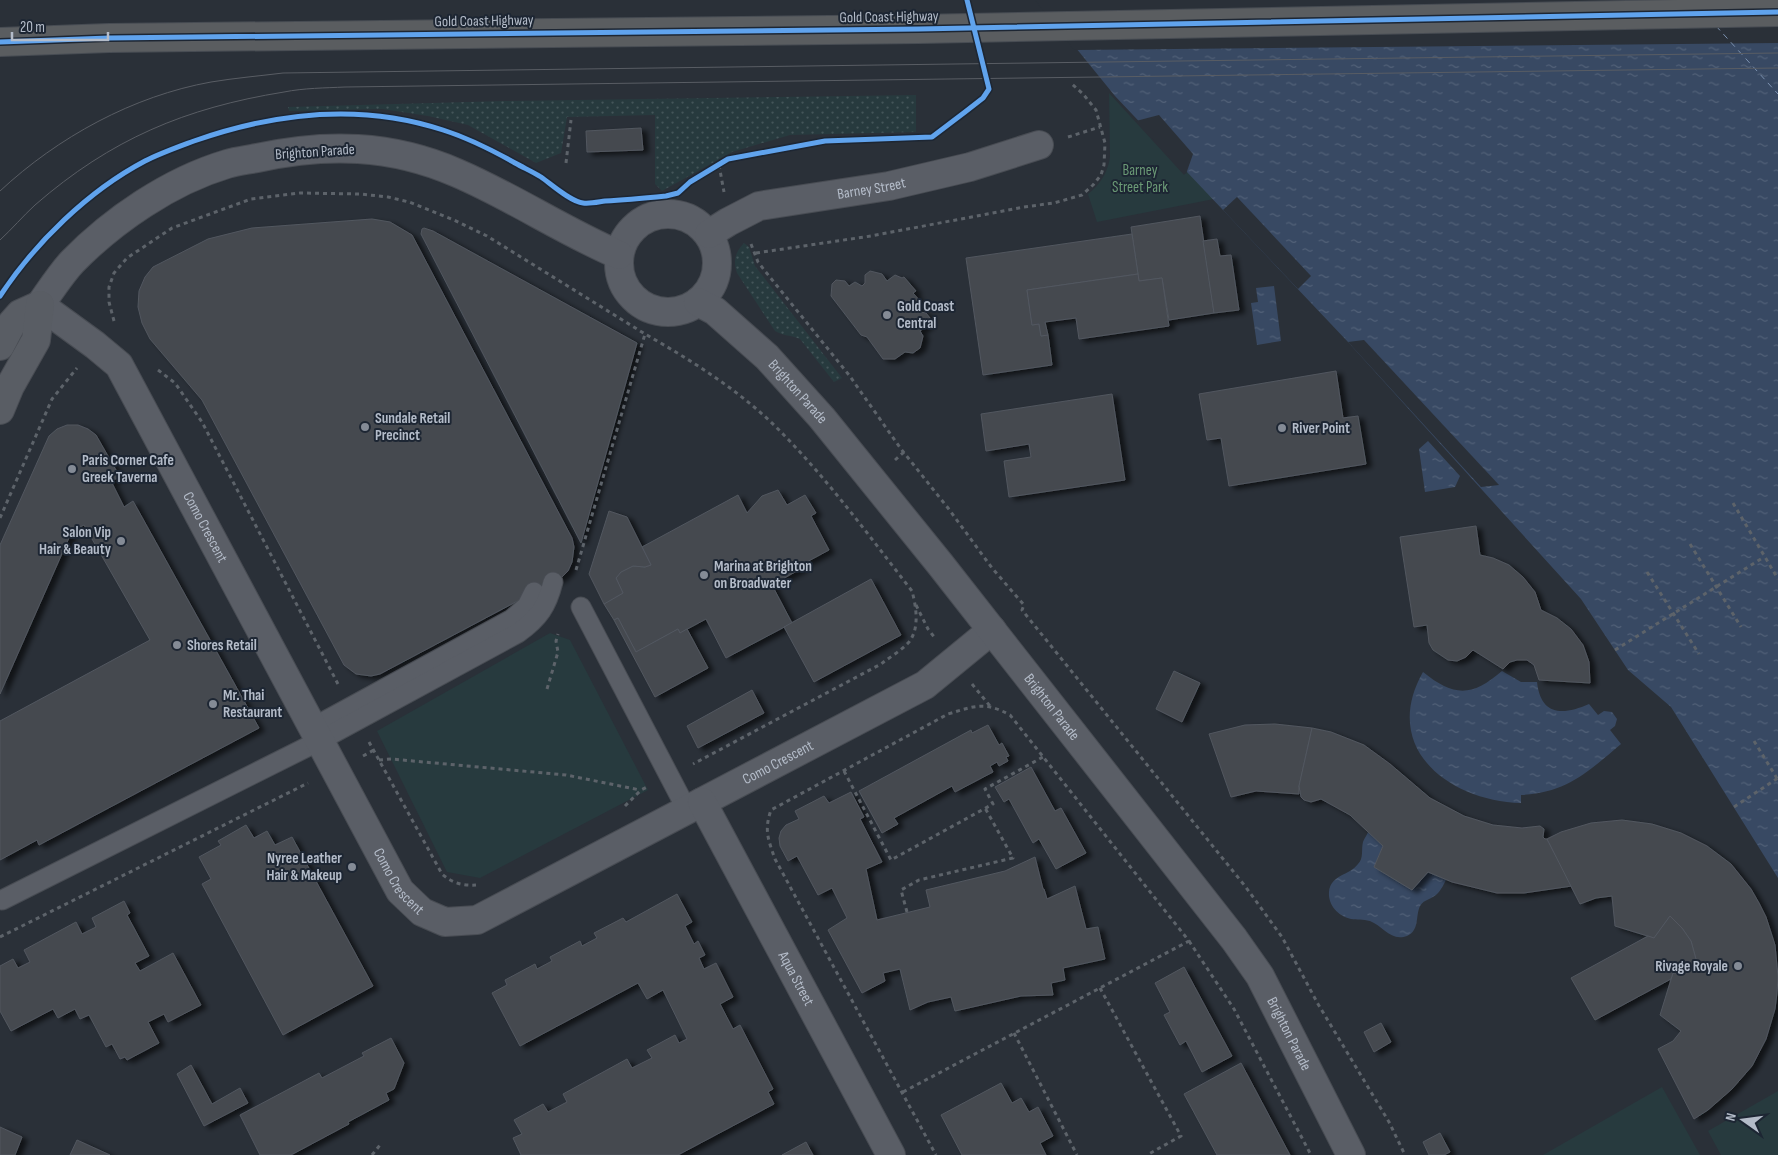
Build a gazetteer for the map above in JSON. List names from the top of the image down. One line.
{"streets":{"highway":["Gold Coast Highway"],"street":["Brighton Parade","Barney Street","Como Crescent","Aqua Street"]},"crossings":[["Brighton Parade","Barney Street"],["Brighton Parade","Como Crescent"],["Como Crescent","Aqua Street"]],"parks":["Barney Street Park"],"places":["Gold Coast Central","Sundale Retail Precinct","River Point","Paris Corner Cafe Greek Taverna","Salon Vip Hair & Beauty","Marina at Brighton on Broadwater","Shores Retail","Mr. Thai Restaurant","Nyree Leather Hair & Makeup","Rivage Royale"],"scale_bar":"20 m","north":"left"}
